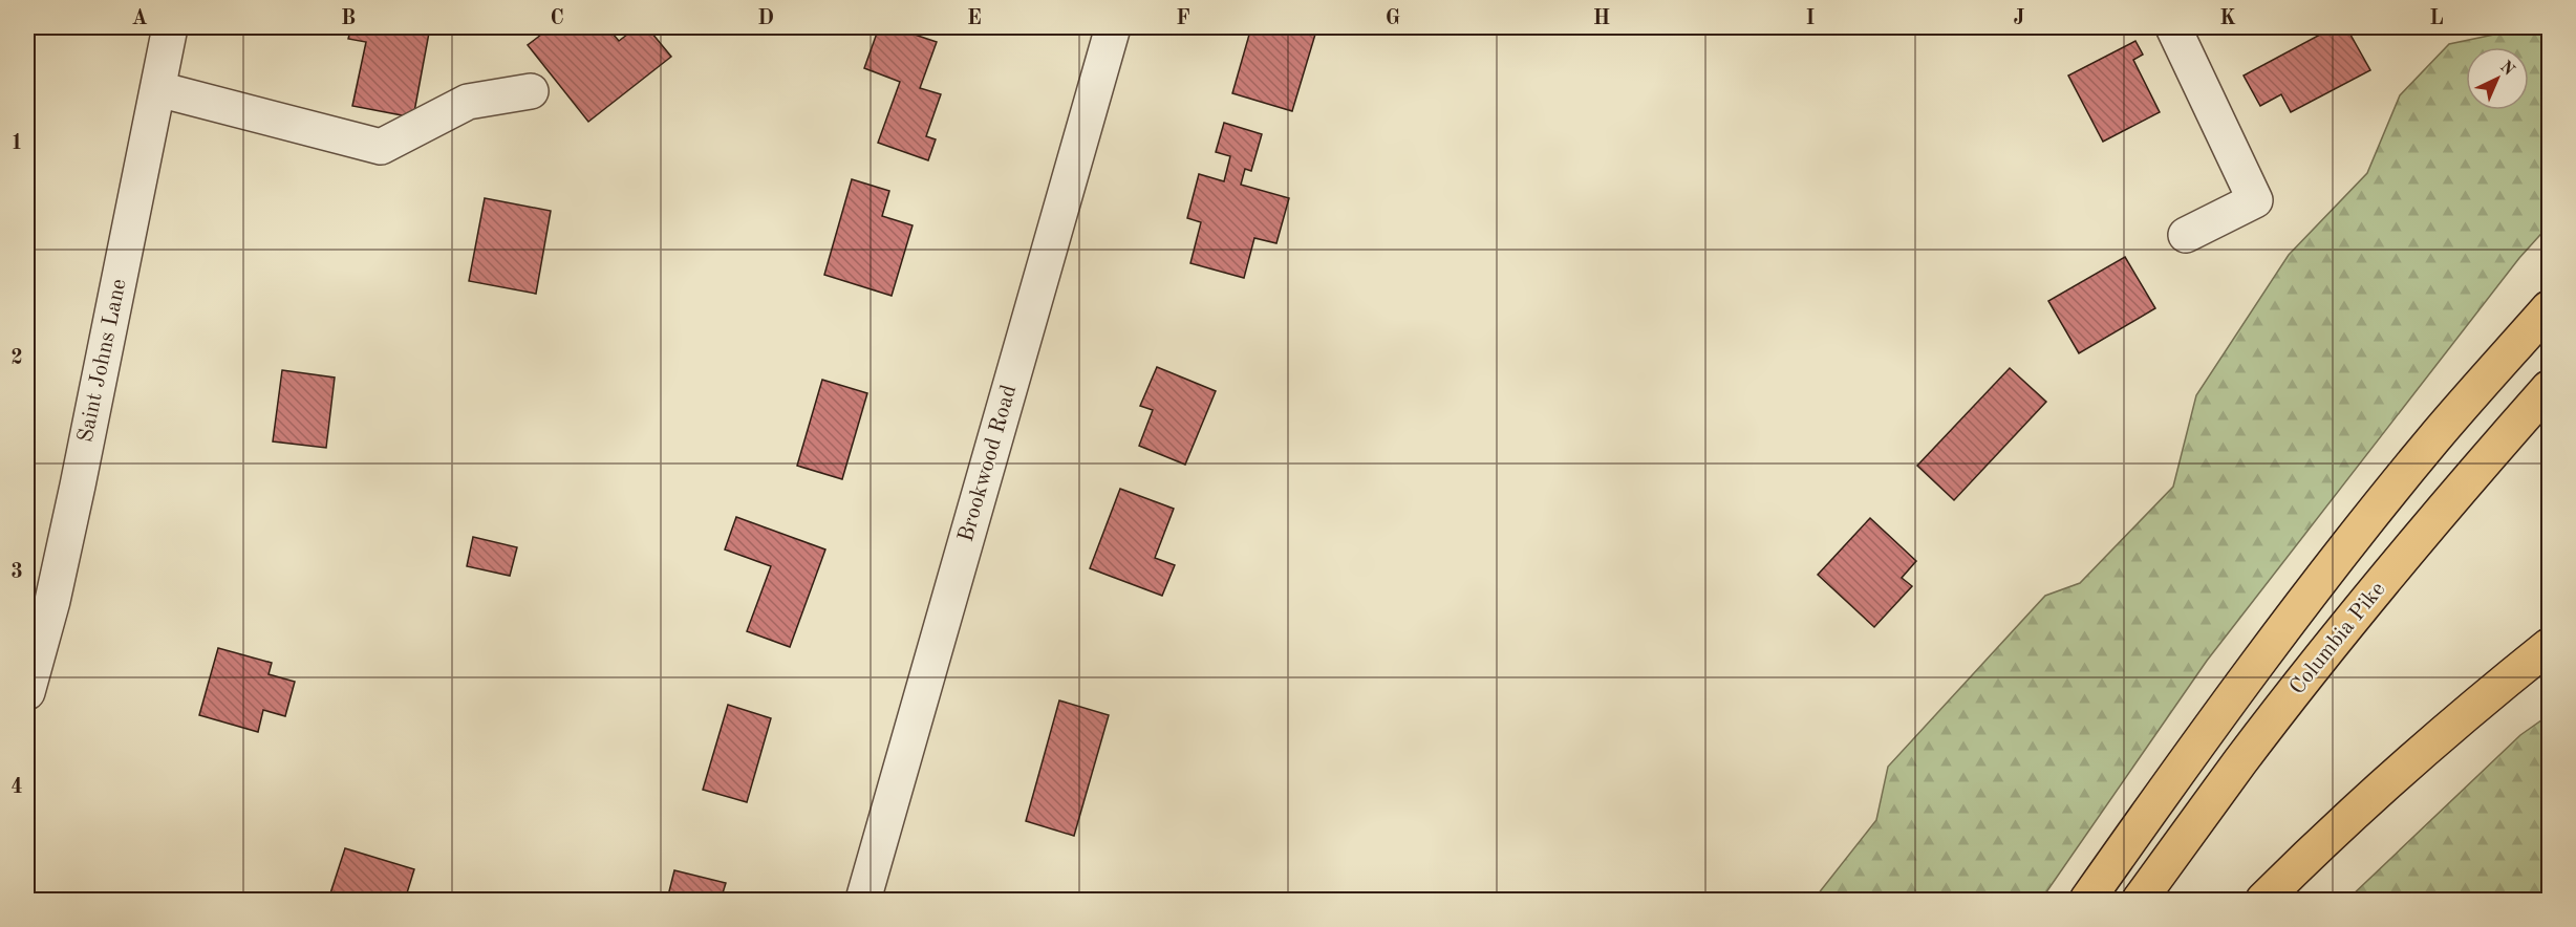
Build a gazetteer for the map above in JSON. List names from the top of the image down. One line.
{"streets":{"highway":["Columbia Pike"],"street":["Saint Johns Lane","Brookwood Road"]},"north":"top right","grid":{"columns":["A","B","C","D","E","F","G","H","I","J","K","L"],"rows":["1","2","3","4"]}}
